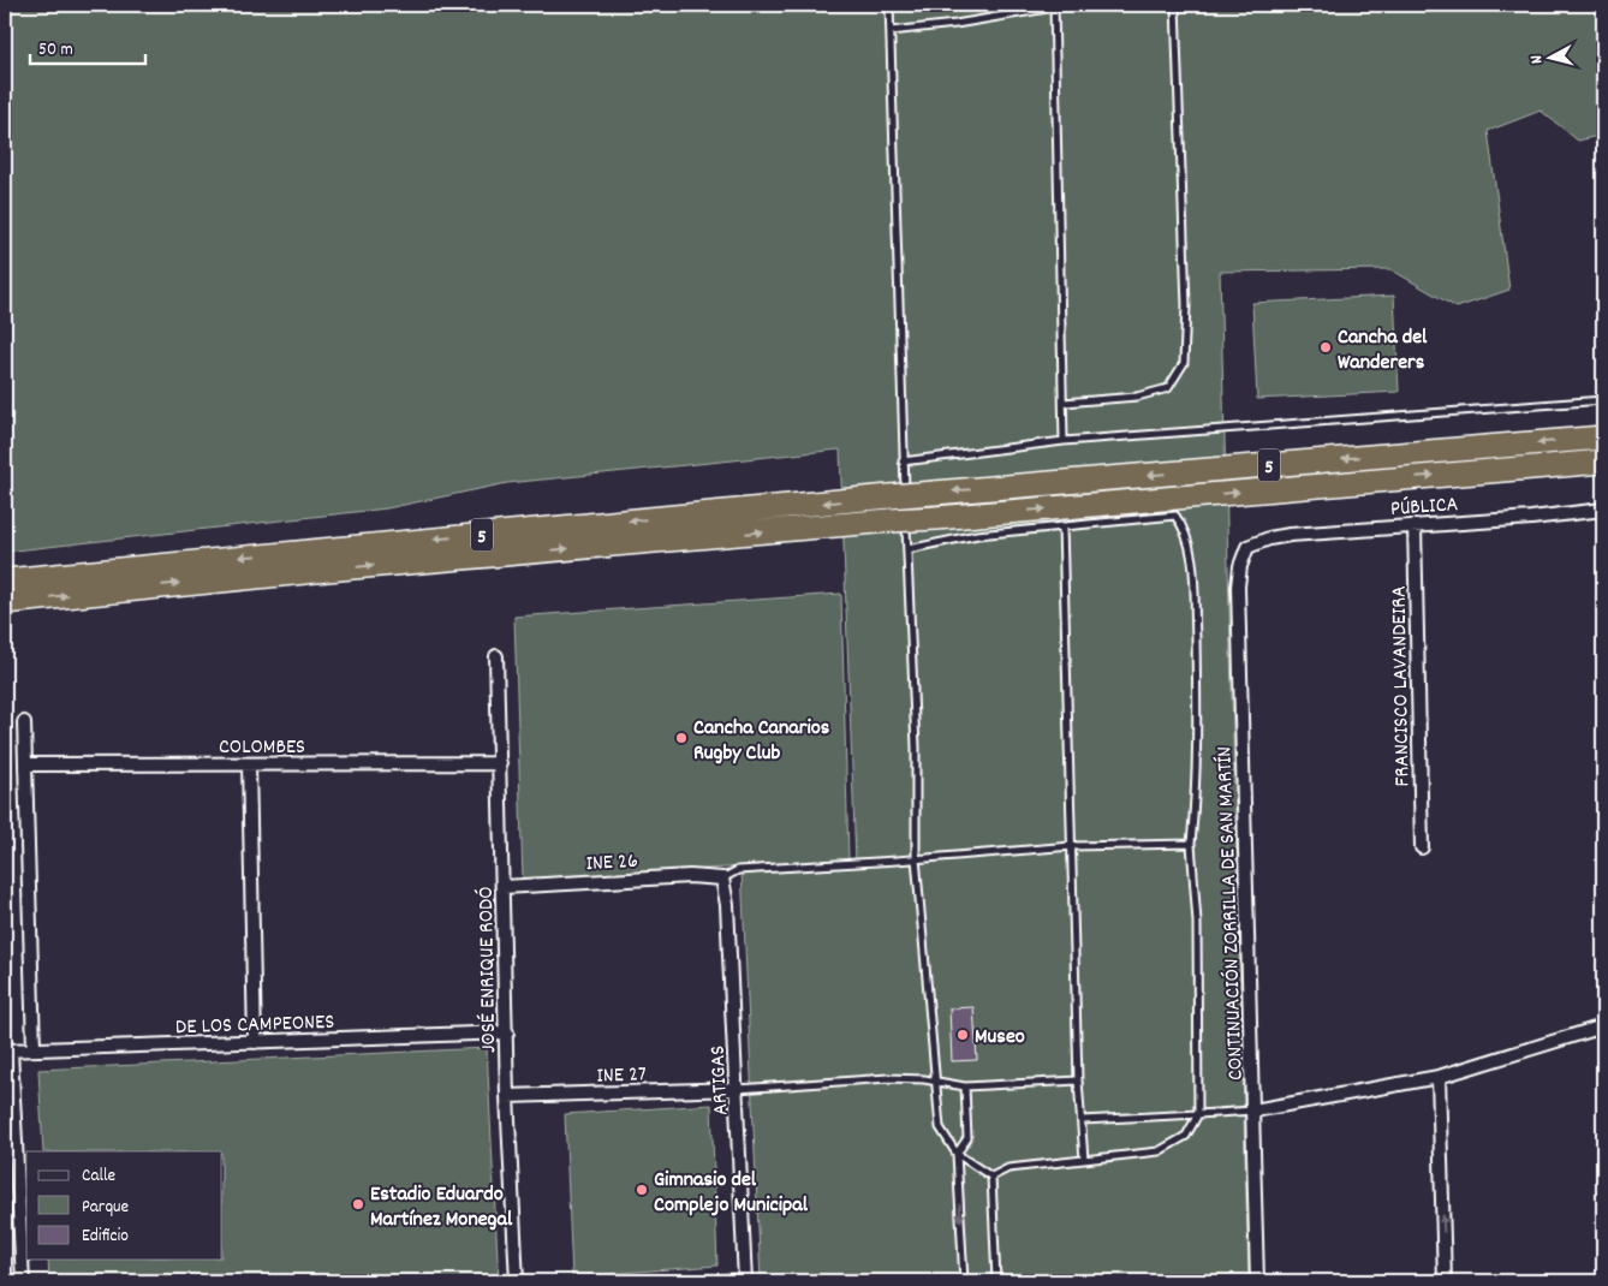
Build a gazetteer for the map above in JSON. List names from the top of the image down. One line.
{"streets":{"highway":["5"],"street":["PÚBLICA","FRANCISCO LAVANDEIRA","COLOMBES","INE 26","CONTINUACIÓN ZORRILLA DE SAN MARTÍN","JOSÉ ENRIQUE RODÓ","DE LOS CAMPEONES","INE 27","ARTIGAS"]},"crossings":[["PÚBLICA","FRANCISCO LAVANDEIRA"],["PÚBLICA","CONTINUACIÓN ZORRILLA DE SAN MARTÍN"],["COLOMBES","JOSÉ ENRIQUE RODÓ"],["INE 26","JOSÉ ENRIQUE RODÓ"],["INE 26","ARTIGAS"],["JOSÉ ENRIQUE RODÓ","DE LOS CAMPEONES"],["JOSÉ ENRIQUE RODÓ","INE 27"],["INE 27","ARTIGAS"]],"places":["Cancha del Wanderers","Cancha Canarios Rugby Club","Museo","Gimnasio del Complejo Municipal","Estadio Eduardo Martínez Monegal"],"legend":["Calle","Parque","Edificio"],"scale_bar":"50 m","north":"left"}
